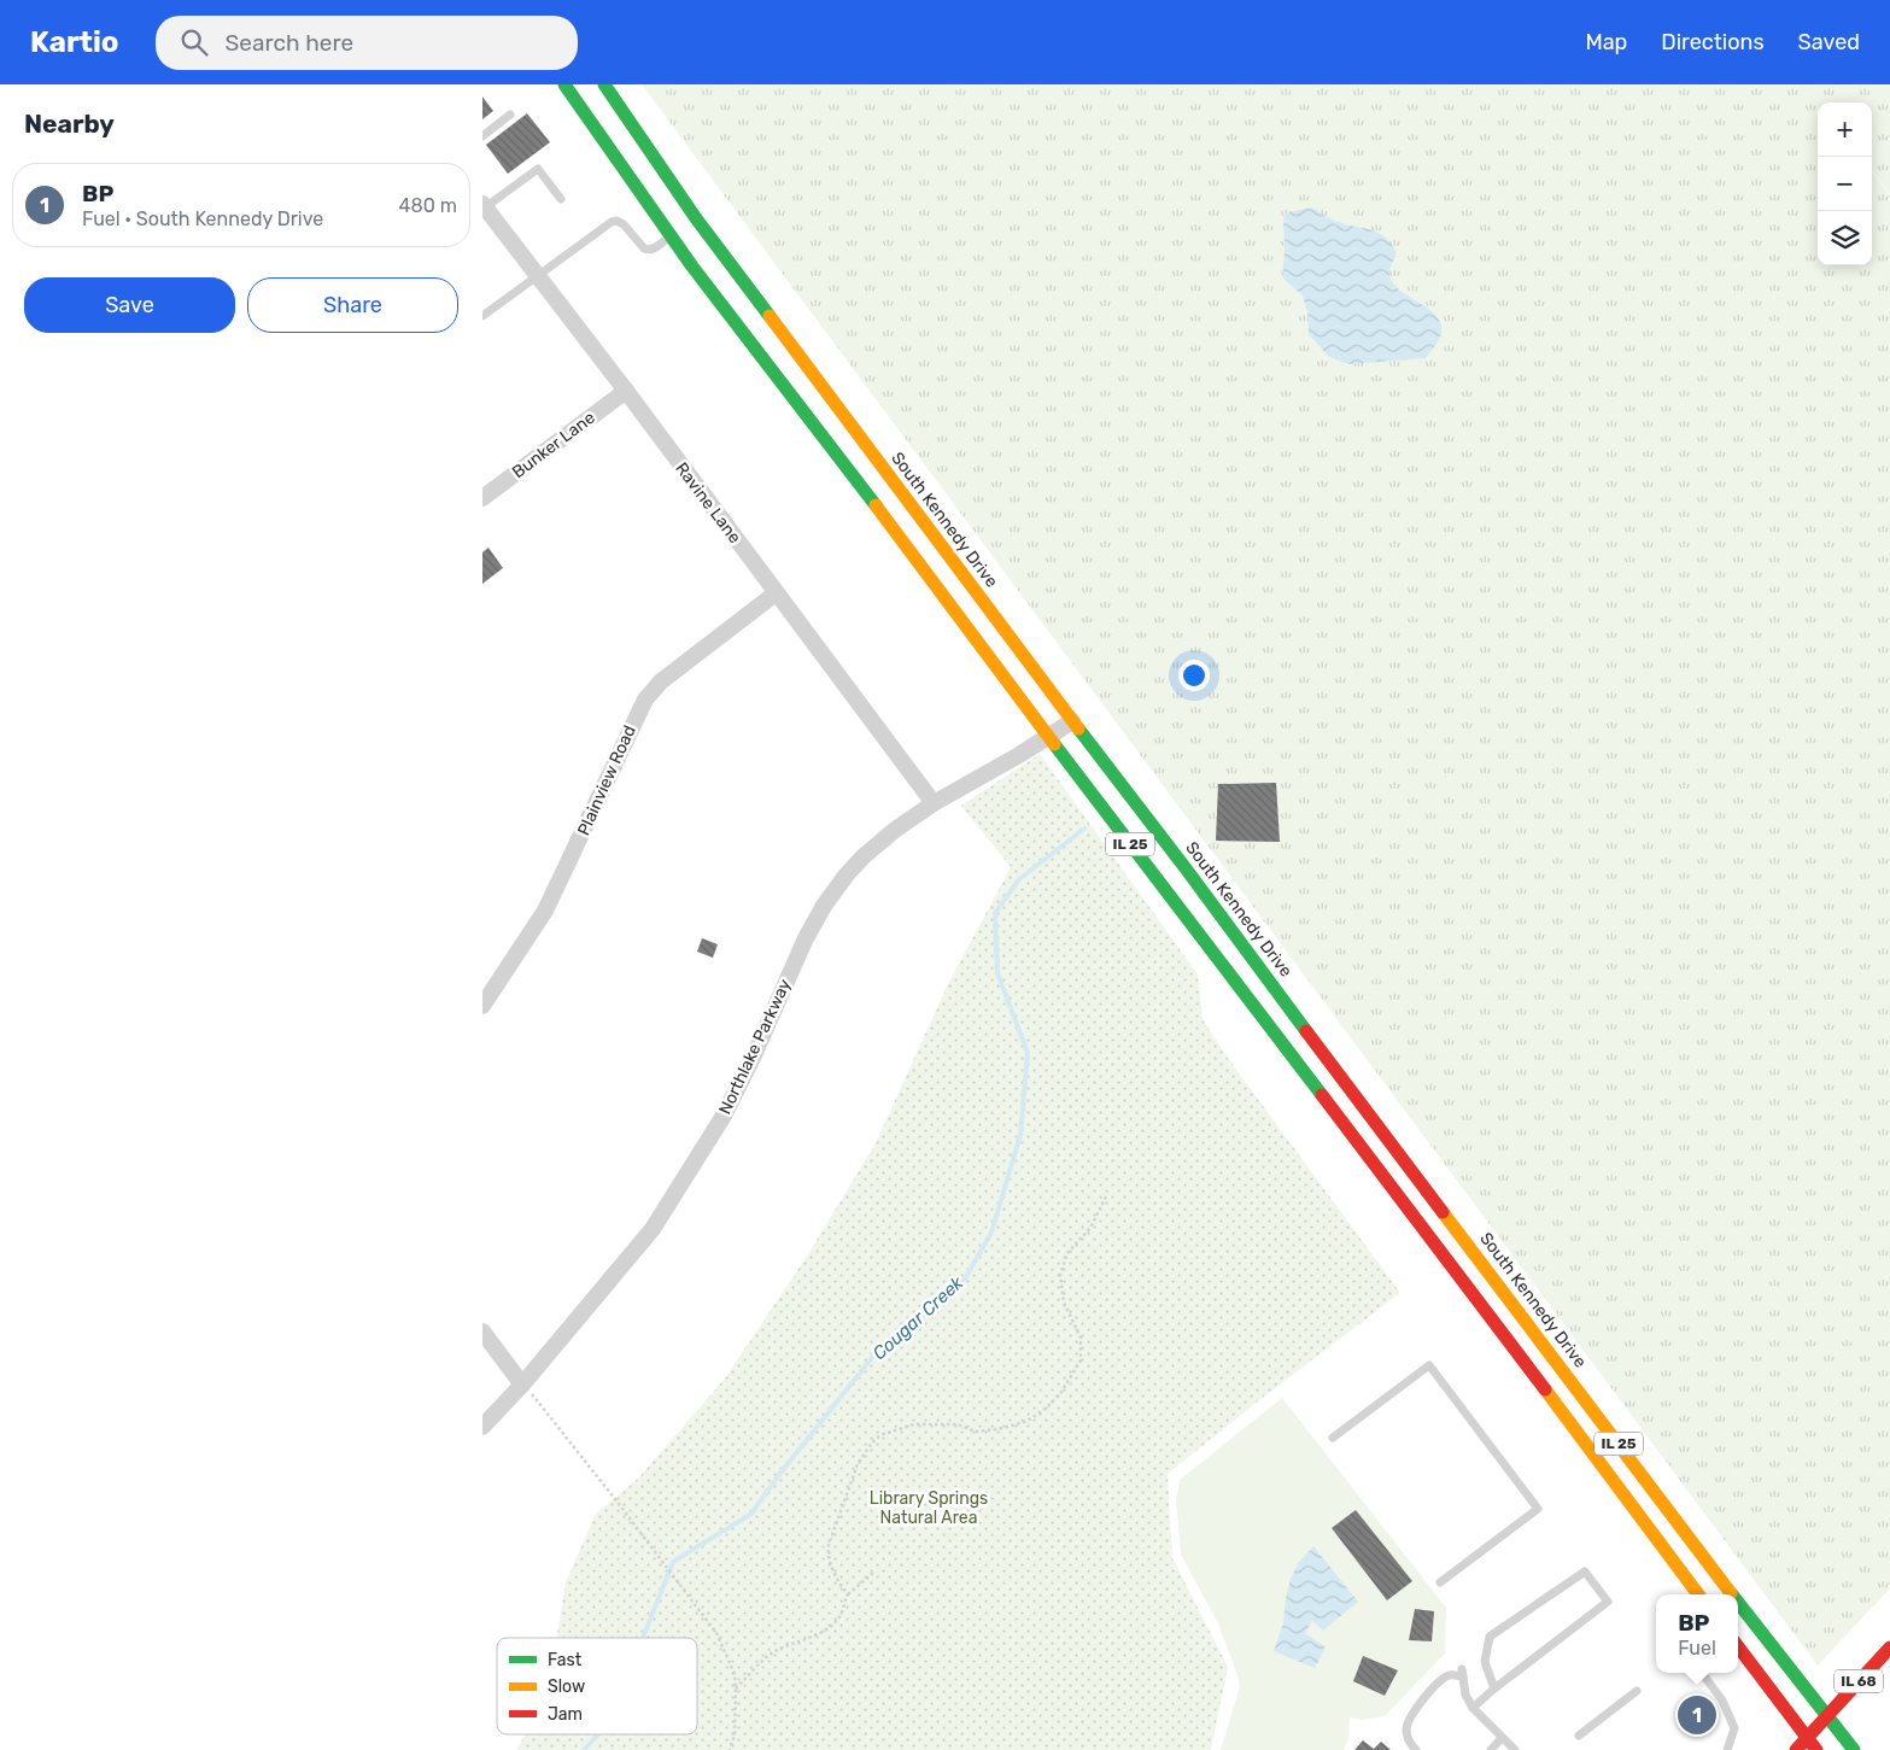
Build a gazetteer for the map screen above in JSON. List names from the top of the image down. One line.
{"streets":{"main road":["South Kennedy Drive","IL 25","IL 68"],"street":["Bunker Lane","Ravine Lane","Plainview Road","Northlake Parkway"]},"crossings":[["Bunker Lane","Ravine Lane"],["Ravine Lane","Plainview Road"],["Ravine Lane","Northlake Parkway"],["South Kennedy Drive","Northlake Parkway"],["South Kennedy Drive","IL 68"],["IL 25","Northlake Parkway"]],"water":["Cougar Creek"],"parks":["Library Springs Natural Area"],"legend":["Fast","Slow","Jam"],"page":{"header":"Kartio","search":"Search here","nav":["Map","Directions","Saved"],"heading":"Nearby","map_buttons":["+","−"],"list":[{"mark":"1","name":"BP","note":"Fuel · South Kennedy Drive","value":"480 m"}],"buttons":["Save","Share"],"popup":["BP","Fuel"],"pins":"1"}}
